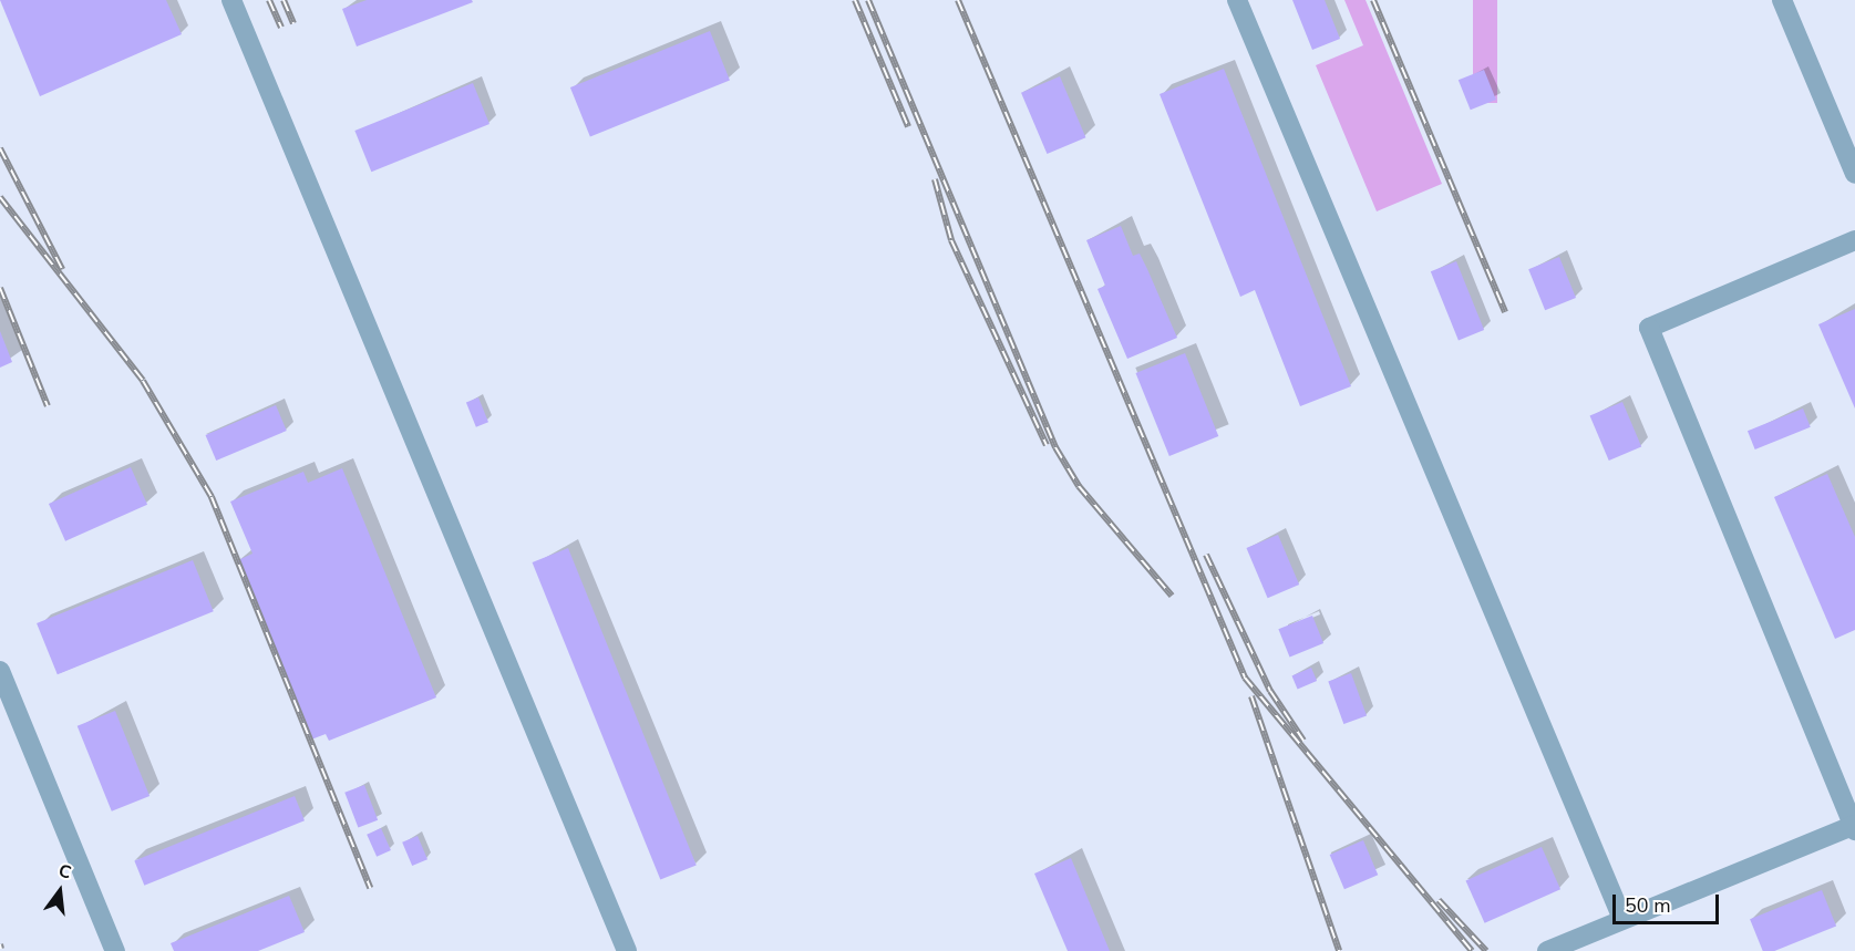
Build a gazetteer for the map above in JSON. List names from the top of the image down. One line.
{"scale_bar":"50 m","north":"top"}
